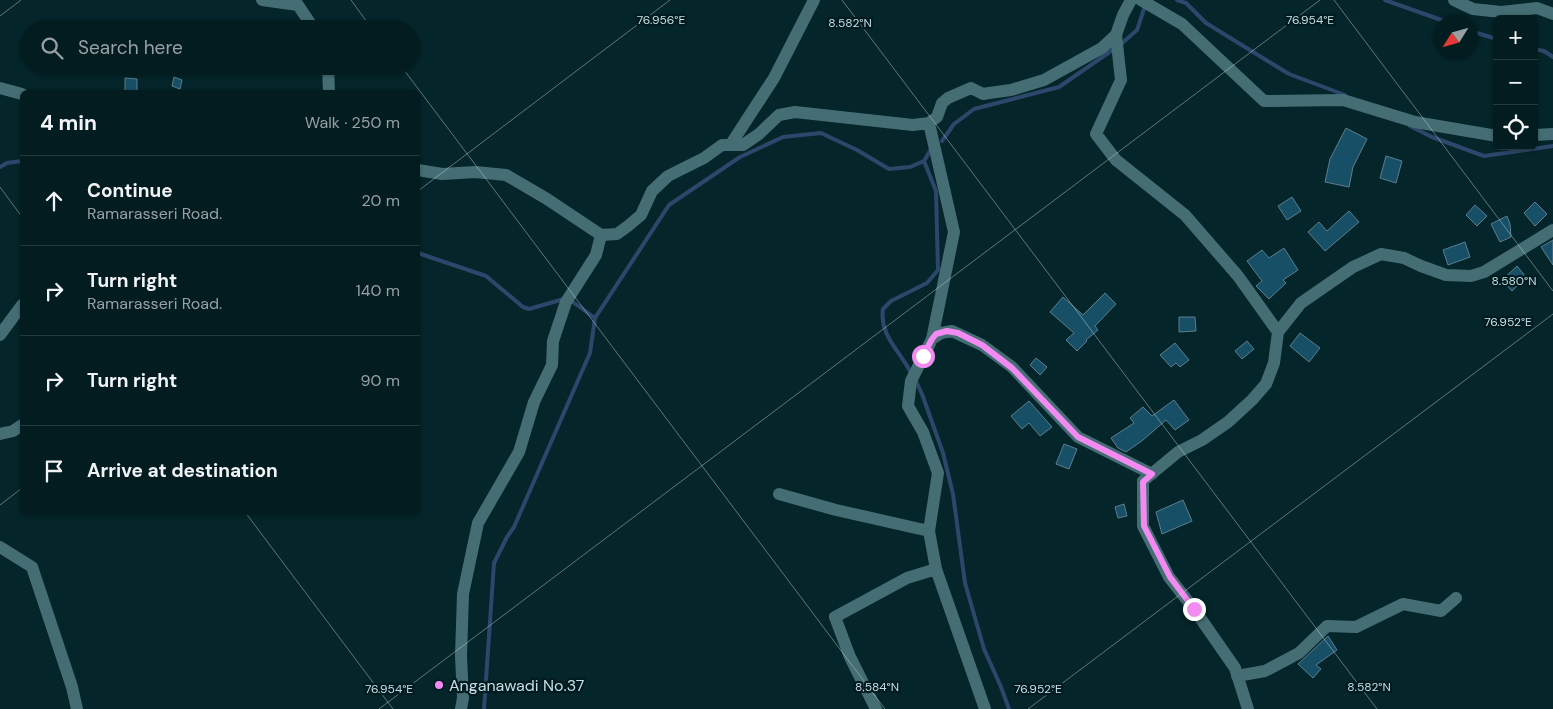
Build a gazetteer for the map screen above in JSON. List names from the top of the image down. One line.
{"places":["Anganawadi No.37"],"north":"bottom left","page":{"map_buttons":["+","−"],"search":"Search here","heading":["4 min","Walk · 250 m"],"list":[["Continue","Ramarasseri Road.","20 m"],["Turn right","Ramarasseri Road.","140 m"],["Turn right","90 m"],"Arrive at destination"]},"coordinates":["76.956°E","76.954°E","8.582°N","8.580°N","76.952°E","8.584°N"]}
